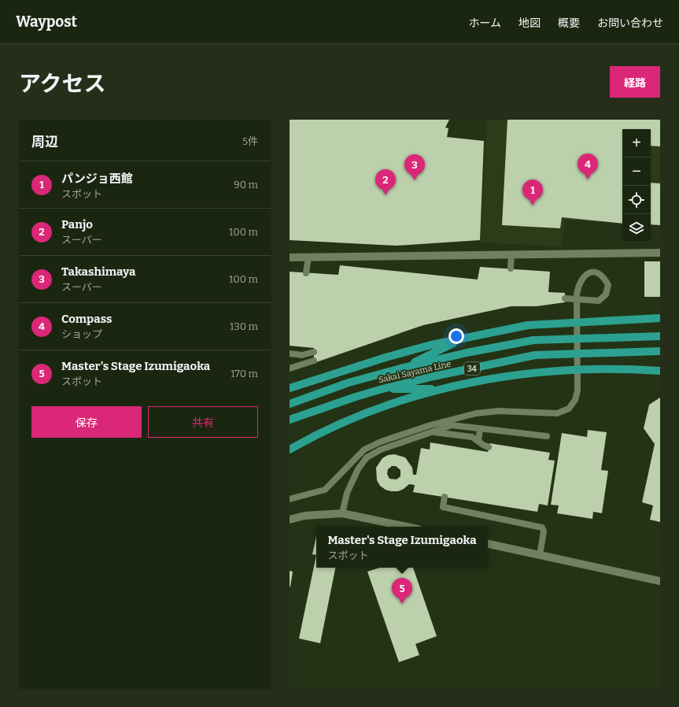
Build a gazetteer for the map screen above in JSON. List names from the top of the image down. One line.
{"streets":{"main road":["34","Sakai Sayama Line"]},"page":{"header":"Waypost","nav":["ホーム","地図","概要","お問い合わせ"],"title":"アクセス","buttons":["経路",["保存","共有"]],"heading":["周辺","5件"],"map_buttons":["+","−"],"pins":["4","3","2","1","5"],"list":[{"mark":"1","name":"パンジョ西館","note":"スポット","value":"90 m"},{"mark":"2","name":"Panjo","note":"スーパー","value":"100 m"},{"mark":"3","name":"Takashimaya","note":"スーパー","value":"100 m"},{"mark":"4","name":"Compass","note":"ショップ","value":"130 m"},{"mark":"5","name":"Master's Stage Izumigaoka","note":"スポット","value":"170 m"}],"popup":["Master's Stage Izumigaoka","スポット"]}}
